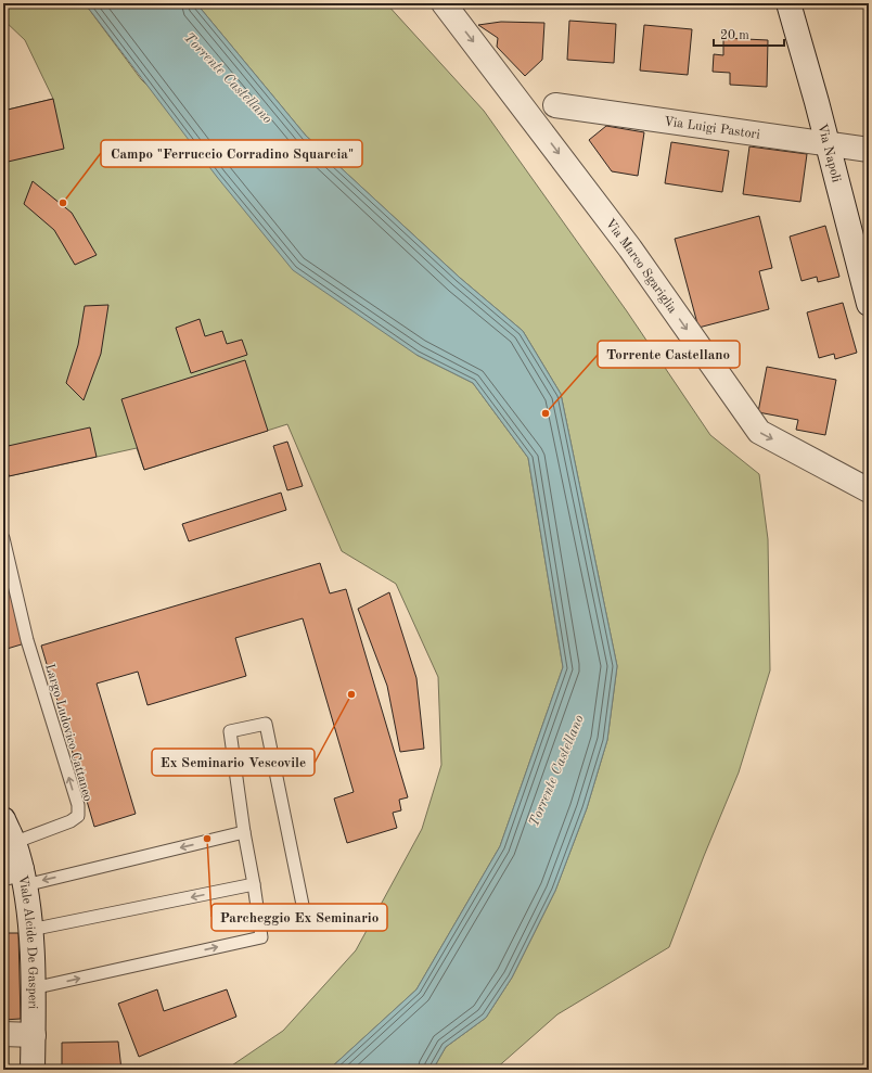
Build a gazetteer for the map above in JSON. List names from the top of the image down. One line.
{"streets":{"street":["Via Luigi Pastori","Via Napoli","Via Marco Sgariglia","Viale Alcide De Gasperi"],"lane":["Largo Ludovico Cattaneo"]},"crossings":[["Via Luigi Pastori","Via Napoli"],["Largo Ludovico Cattaneo","Viale Alcide De Gasperi"]],"one_way":["Via Marco Sgariglia","Largo Ludovico Cattaneo"],"water":["Torrente Castellano"],"places":["Campo \"Ferruccio Corradino Squarcia\"","Torrente Castellano","Ex Seminario Vescovile","Parcheggio Ex Seminario"],"scale_bar":"20 m"}
